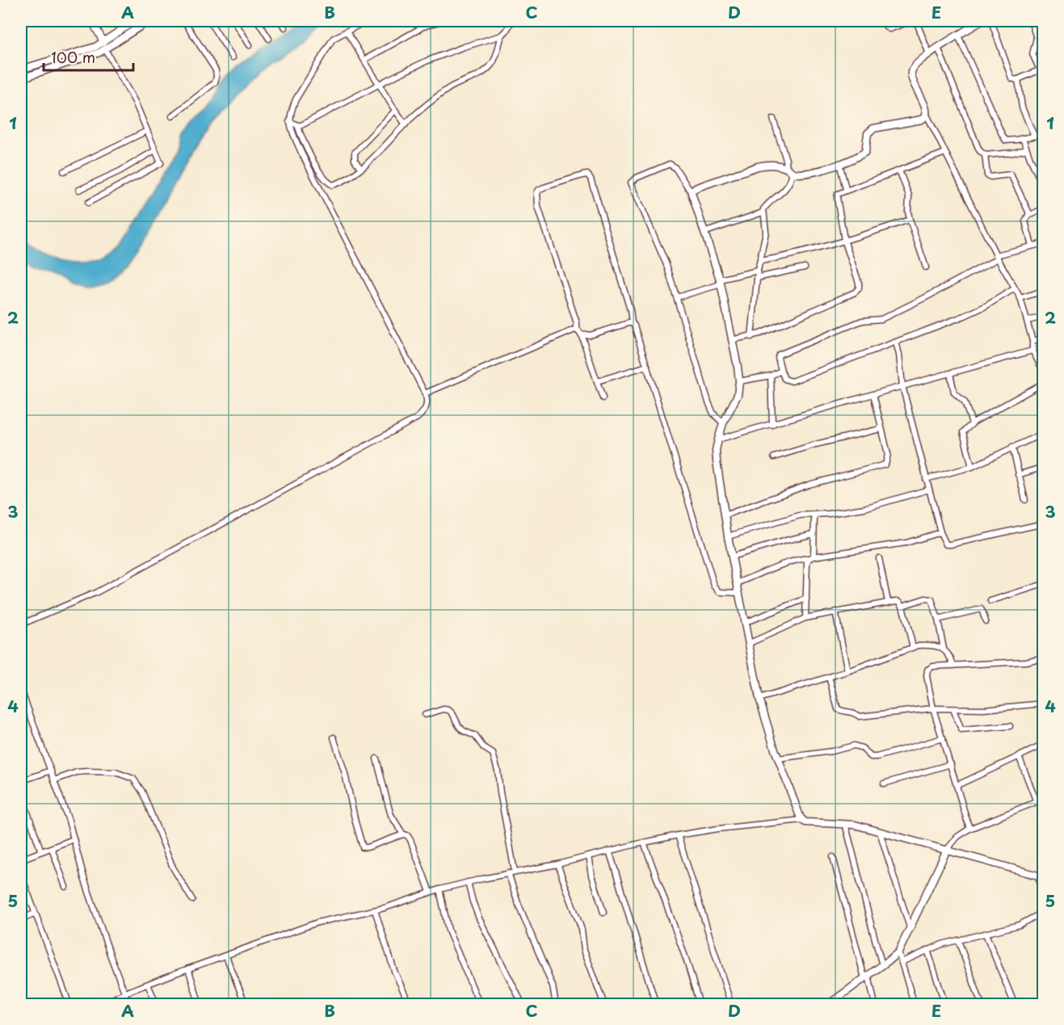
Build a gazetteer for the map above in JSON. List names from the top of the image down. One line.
{"scale_bar":"100 m","grid":{"columns":["A","B","C","D","E"],"rows":["1","2","3","4","5"]}}
